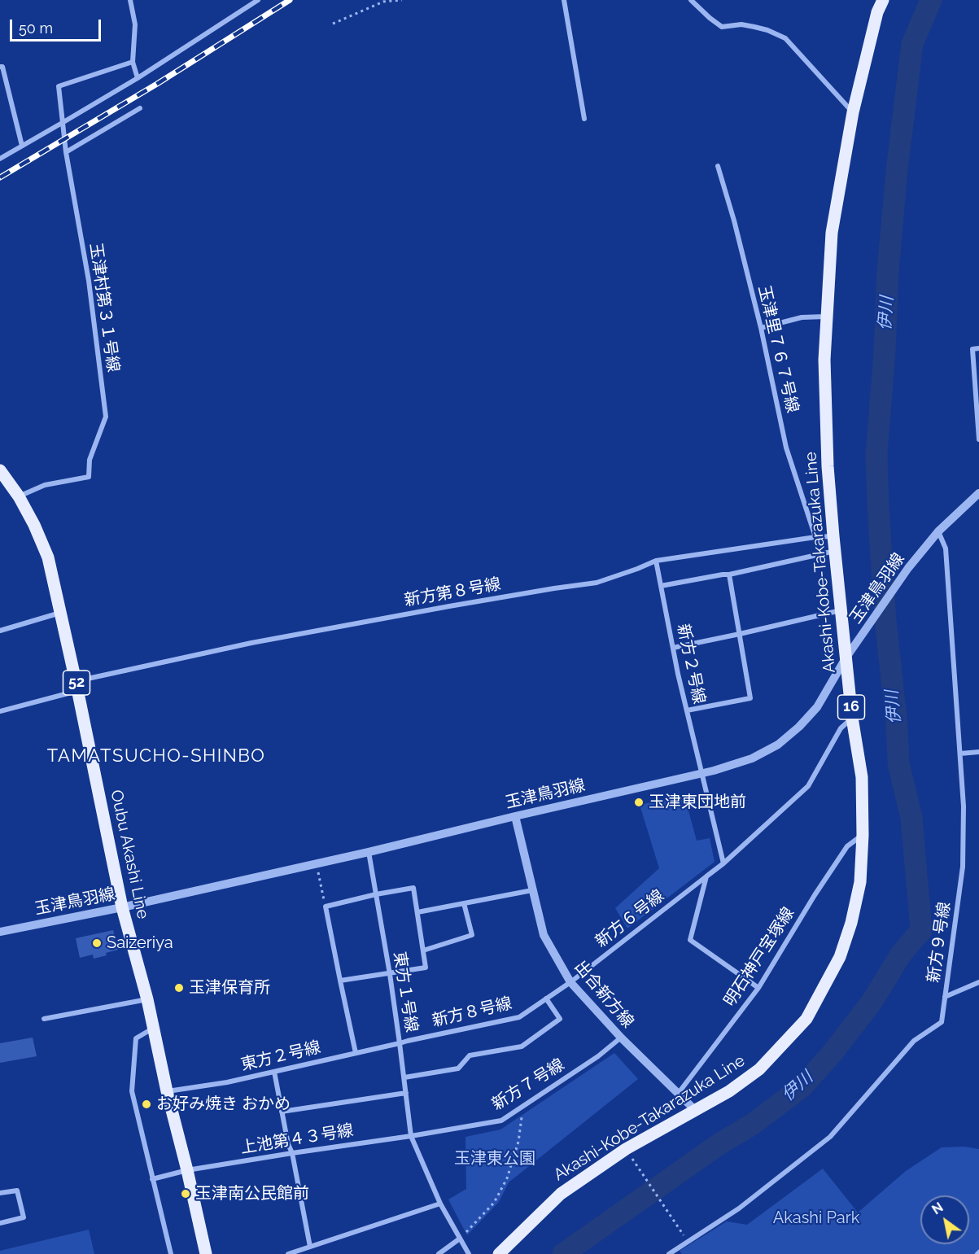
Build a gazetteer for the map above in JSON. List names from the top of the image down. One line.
{"streets":{"main road":["Akashi-Kobe-Takarazuka Line","52","16","Oubu Akashi Line"],"street":["玉津村第３１号線","玉津里７６７号線","玉津鳥羽線","新方第８号線","新方２号線","新方６号線","新方９号線","明石神戸宝塚線","東方１号線","出合新方線","新方８号線","東方２号線","新方７号線","上池第４３号線"]},"crossings":[["玉津村第３１号線","Oubu Akashi Line"],["玉津里７６７号線","新方第８号線"],["Akashi-Kobe-Takarazuka Line","玉津鳥羽線"],["Akashi-Kobe-Takarazuka Line","新方第８号線"],["Akashi-Kobe-Takarazuka Line","新方６号線"],["Akashi-Kobe-Takarazuka Line","明石神戸宝塚線"],["Akashi-Kobe-Takarazuka Line","出合新方線"],["玉津鳥羽線","新方２号線"],["玉津鳥羽線","Oubu Akashi Line"],["玉津鳥羽線","新方９号線"],["玉津鳥羽線","東方１号線"],["玉津鳥羽線","出合新方線"],["新方第８号線","新方２号線"],["新方第８号線","Oubu Akashi Line"],["新方２号線","新方６号線"],["Oubu Akashi Line","東方２号線"],["Oubu Akashi Line","上池第４３号線"],["新方６号線","出合新方線"],["新方６号線","新方８号線"],["明石神戸宝塚線","出合新方線"],["東方１号線","新方８号線"],["東方１号線","東方２号線"],["東方１号線","新方７号線"],["東方１号線","上池第４３号線"],["出合新方線","新方８号線"],["出合新方線","新方７号線"],["新方８号線","東方２号線"],["新方７号線","上池第４３号線"]],"districts":["TAMATSUCHO-SHINBO"],"water":["伊川"],"parks":["玉津東公園","Akashi Park"],"places":["玉津東団地前","Saizeriya","玉津保育所","お好み焼き おかめ","玉津南公民館前"],"scale_bar":"50 m","north":"top left"}
